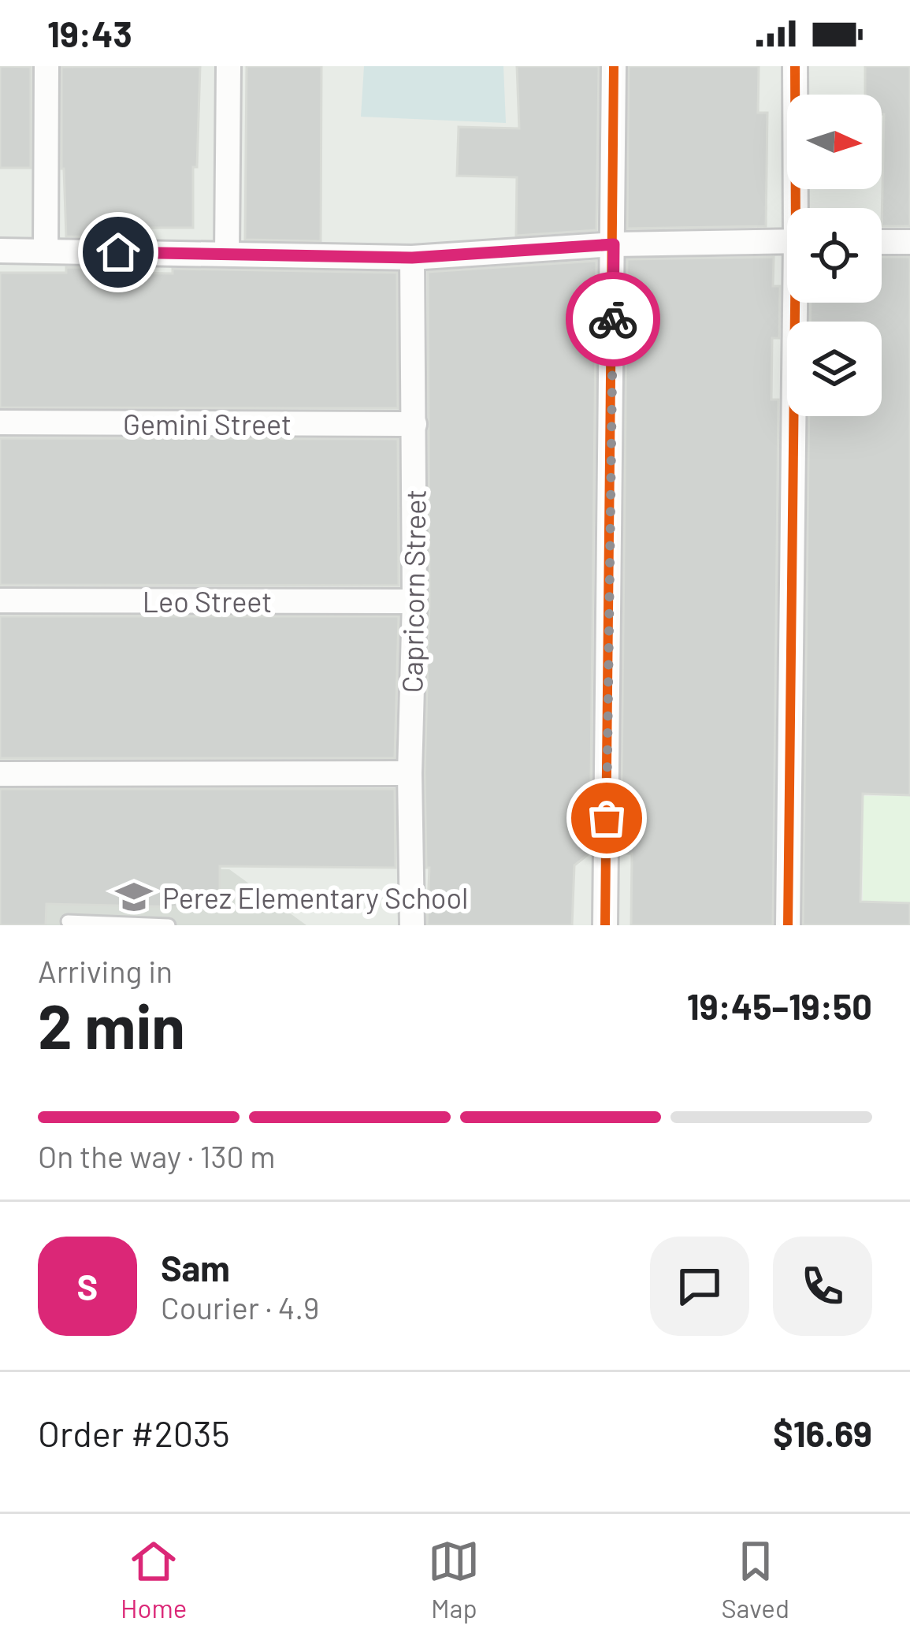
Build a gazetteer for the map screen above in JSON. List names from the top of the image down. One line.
{"streets":{"street":["Gemini Street","Capricorn Street","Leo Street"]},"crossings":[["Gemini Street","Capricorn Street"],["Capricorn Street","Leo Street"]],"places":{"school or university":["Perez Elementary School"]},"north":"right","page":{"status":"19:43","heading":["2 min","Arriving in","19:45–19:50"],"panel":["Sam","Courier · 4.9","Order #2035","$16.69"],"bar":"On the way · 130 m","round":"S","tabs":["Home","Map","Saved"]}}
